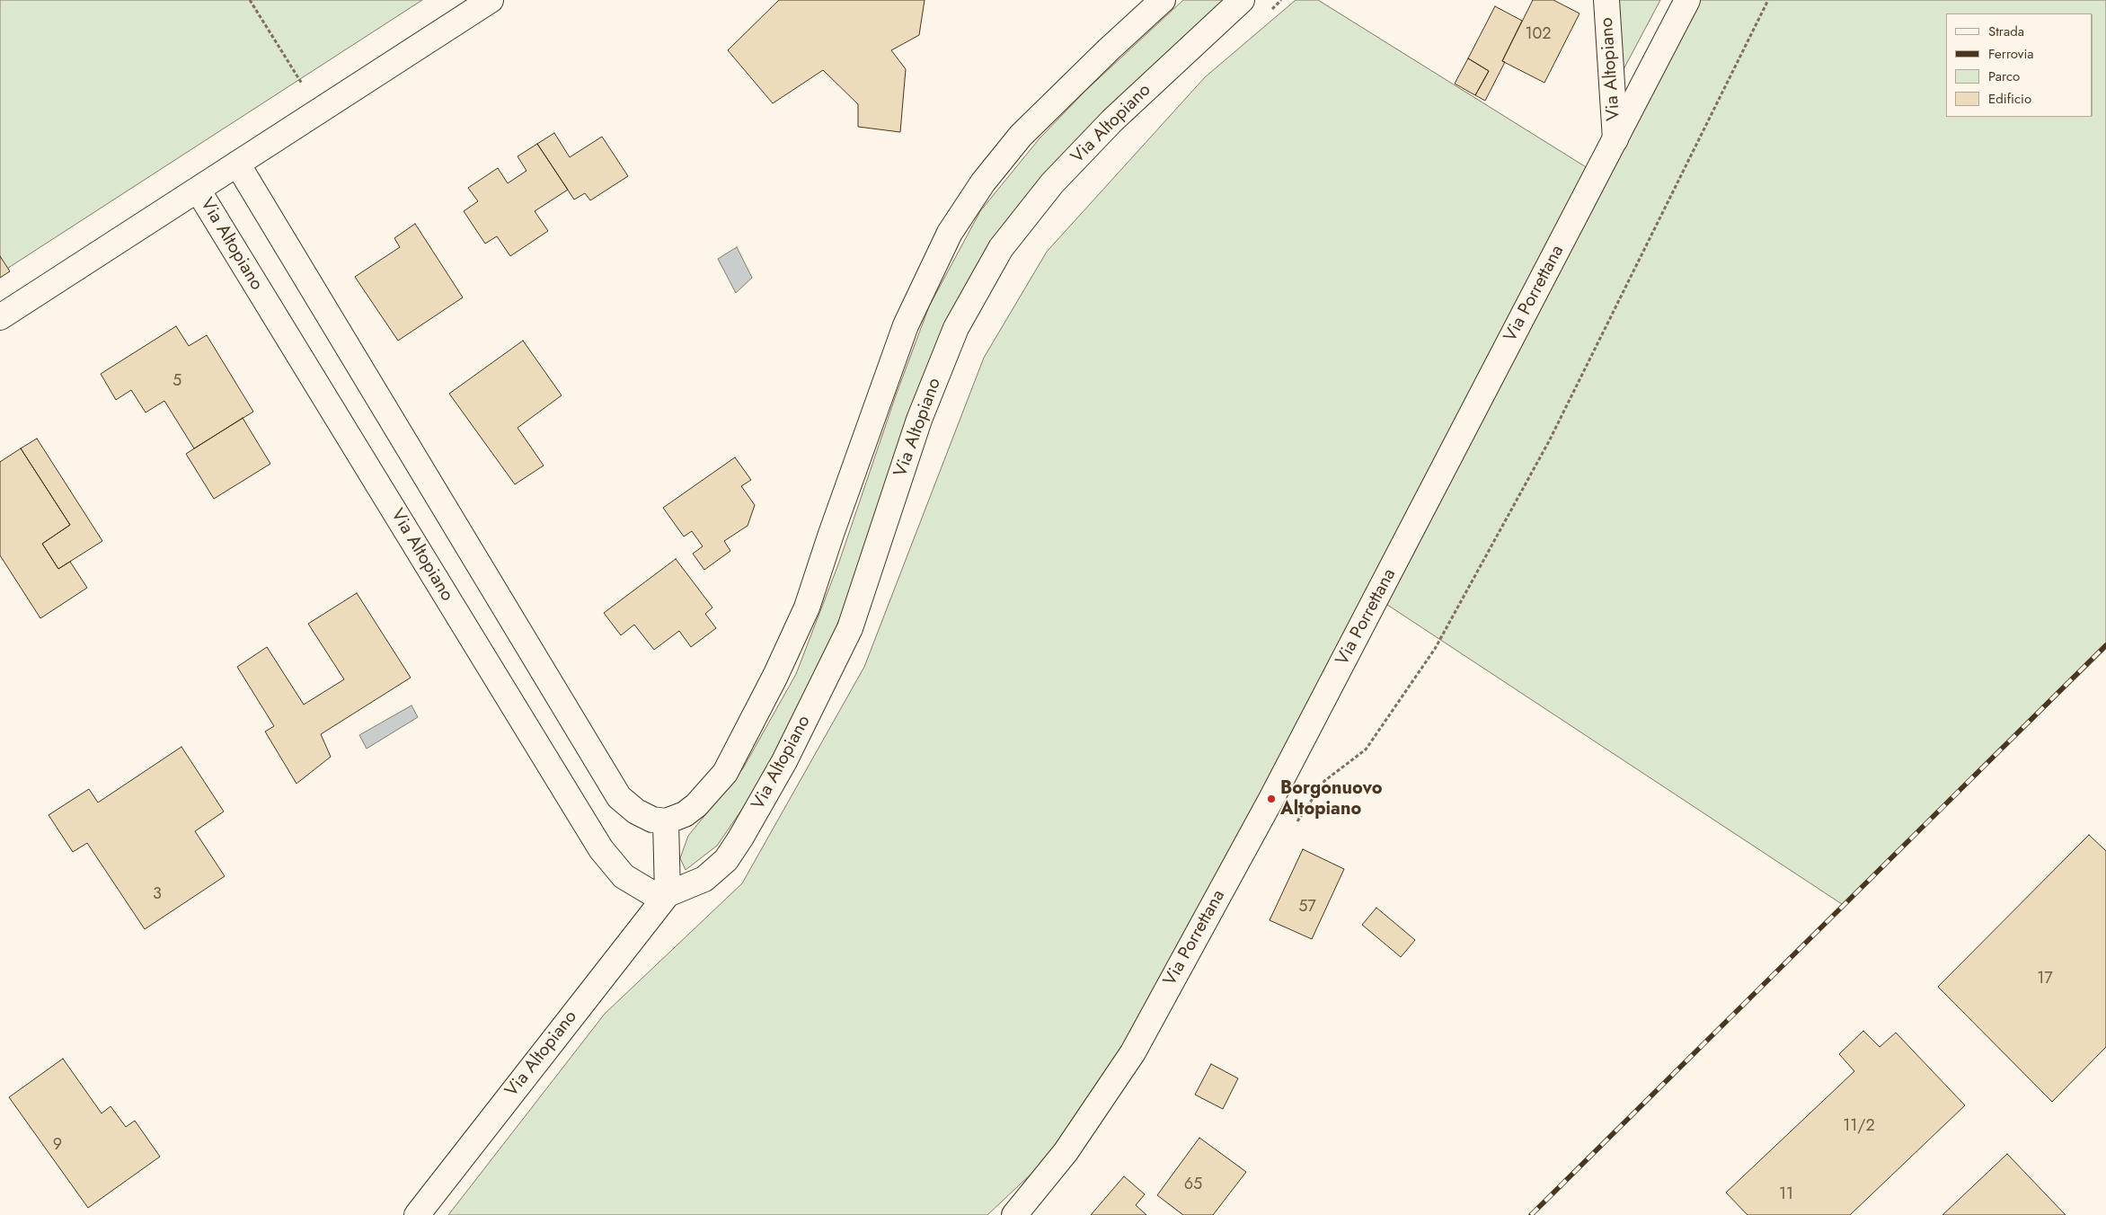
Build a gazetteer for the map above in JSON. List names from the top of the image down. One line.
{"streets":{"street":["Via Altopiano","Via Porrettana"]},"crossings":[["Via Altopiano","Via Porrettana"]],"places":["Borgonuovo Altopiano"],"house_numbers":["102","5","3","57","17","11/2","9","65","11"],"legend":["Strada","Ferrovia","Parco","Edificio"]}
